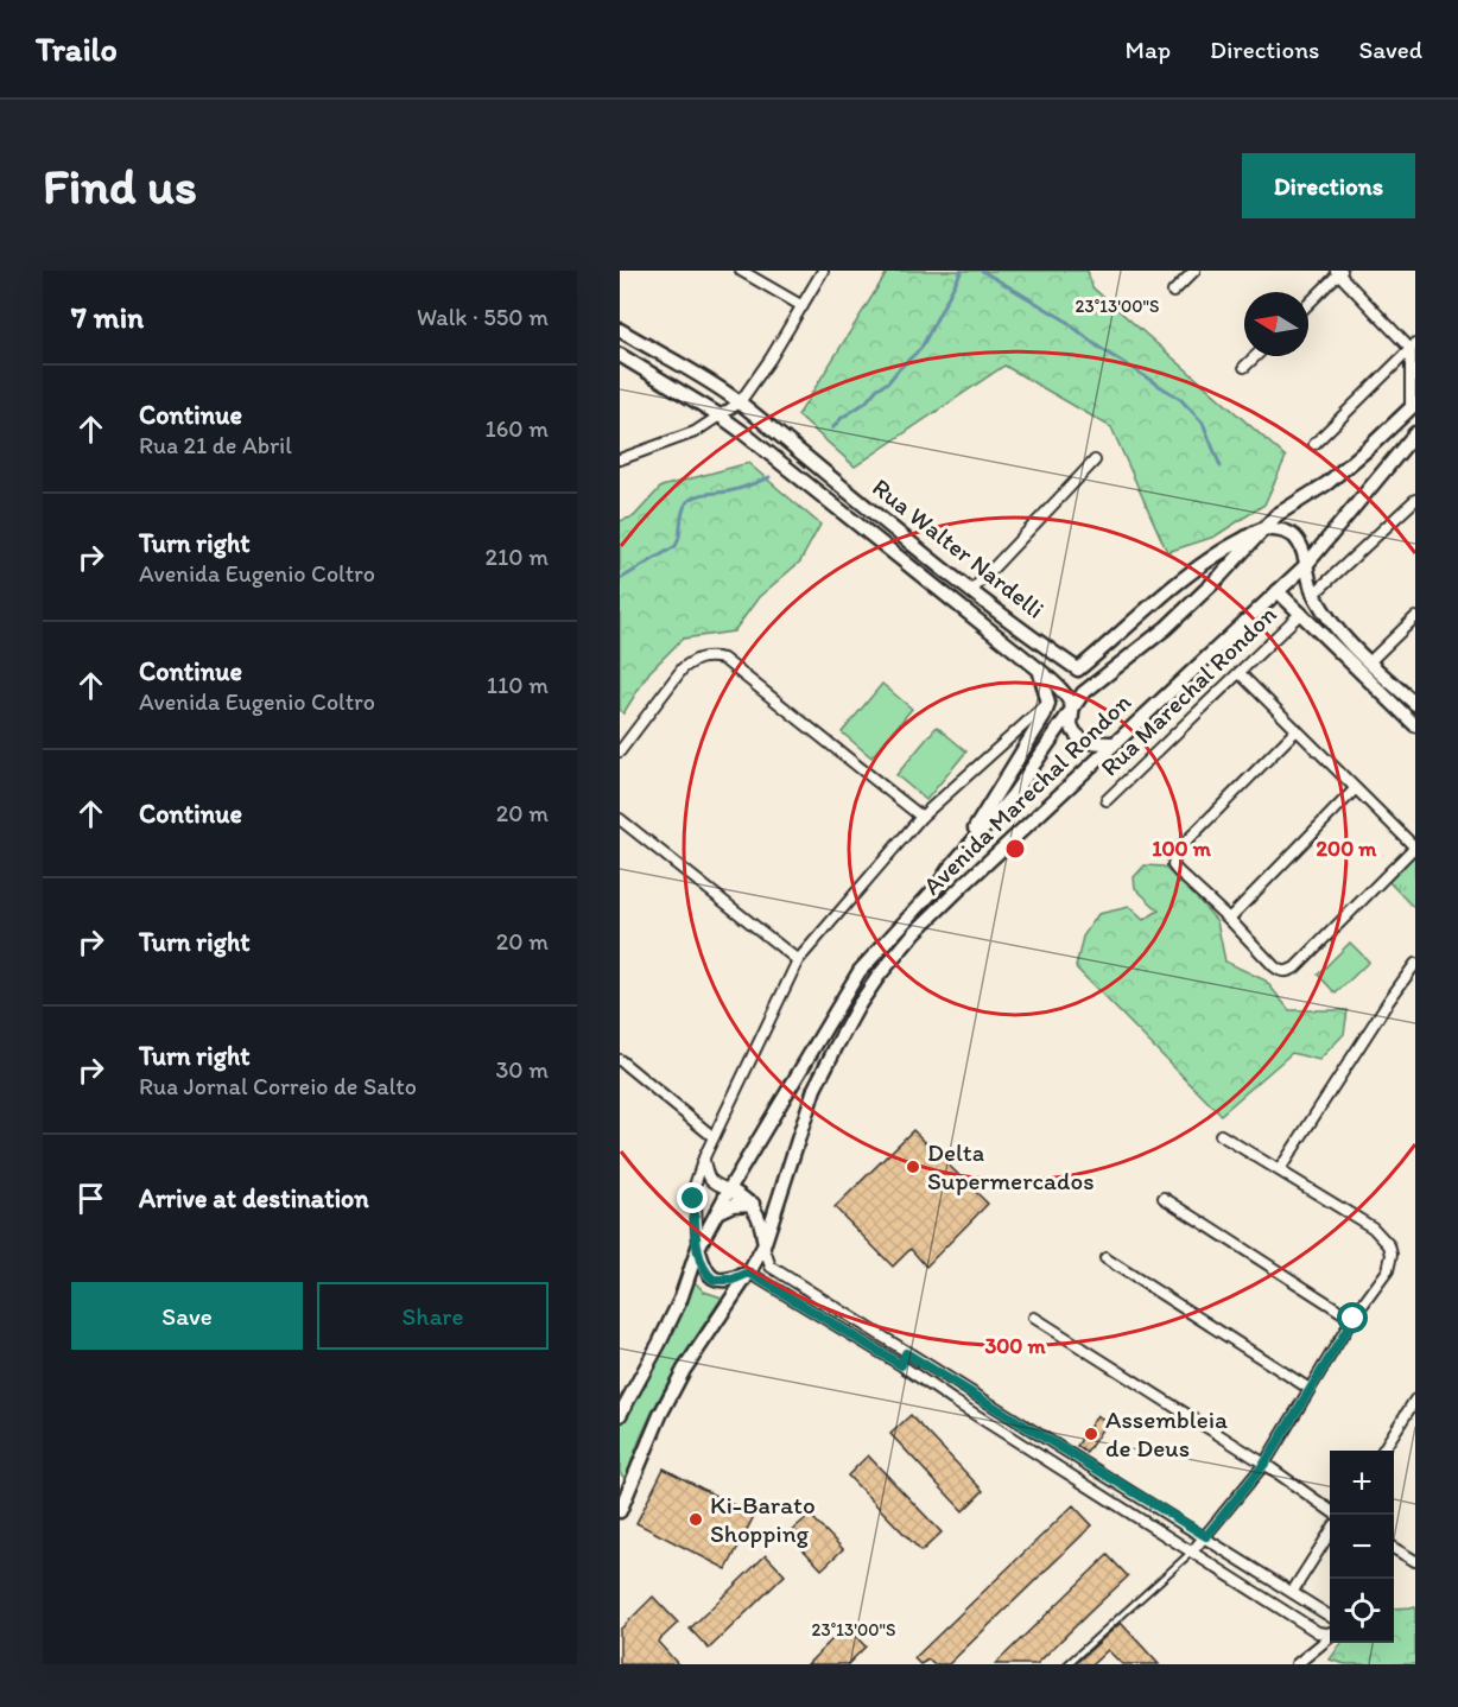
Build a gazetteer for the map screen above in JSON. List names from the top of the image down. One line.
{"streets":{"main road":["Rua Walter Nardelli","Avenida Marechal Rondon"],"street":["Rua Marechal Rondon"]},"crossings":[["Rua Walter Nardelli","Avenida Marechal Rondon"]],"places":["Delta Supermercados","Assembleia de Deus","Ki-Barato Shopping"],"north":"left","page":{"header":"Trailo","nav":["Map","Directions","Saved"],"buttons":["Directions",["Save","Share"]],"title":"Find us","heading":["7 min","Walk · 550 m"],"list":[["Continue","Rua 21 de Abril","160 m"],["Turn right","Avenida Eugenio Coltro","210 m"],["Continue","Avenida Eugenio Coltro","110 m"],["Continue","20 m"],["Turn right","20 m"],["Turn right","Rua Jornal Correio de Salto","30 m"],"Arrive at destination"],"map_buttons":["+","−"]},"coordinates":["23°13'00\"S"],"rings":["100 m","200 m","300 m"]}
